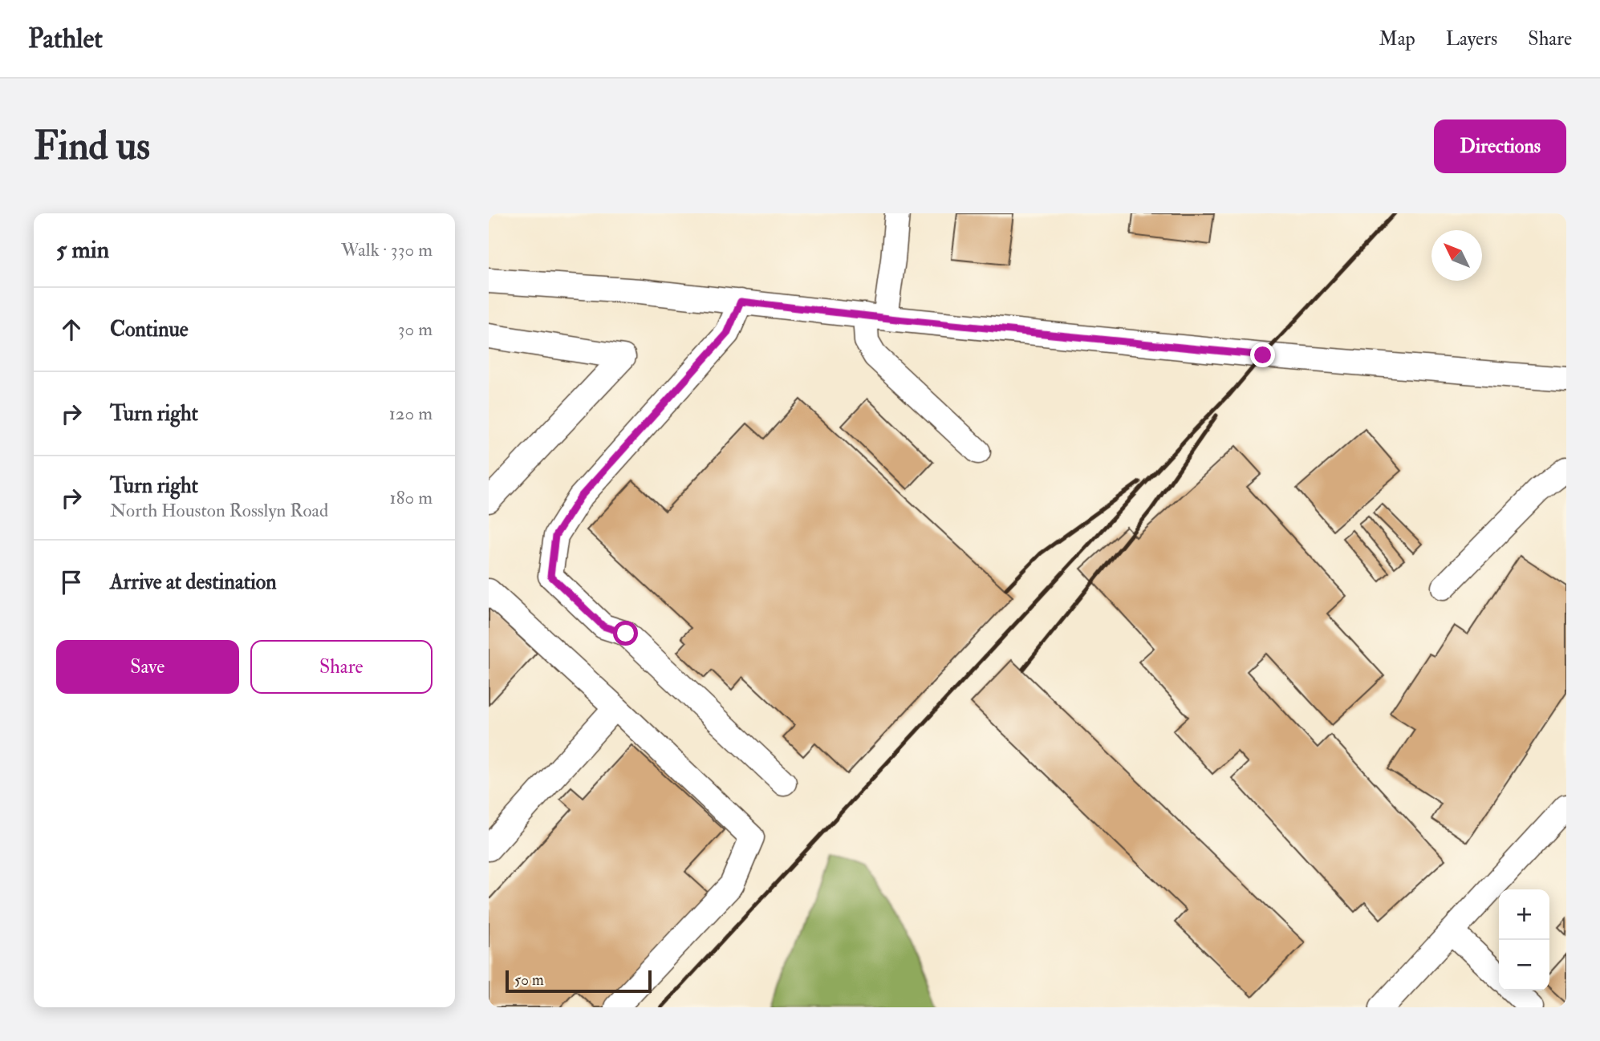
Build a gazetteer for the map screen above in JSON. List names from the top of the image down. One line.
{"scale_bar":"50 m","north":"top left","page":{"header":"Pathlet","nav":["Map","Layers","Share"],"buttons":["Directions",["Save","Share"]],"title":"Find us","heading":["5 min","Walk · 330 m"],"list":[["Continue","30 m"],["Turn right","120 m"],["Turn right","North Houston Rosslyn Road","180 m"],"Arrive at destination"],"map_buttons":["+","−"],"scale":"50 m"}}
